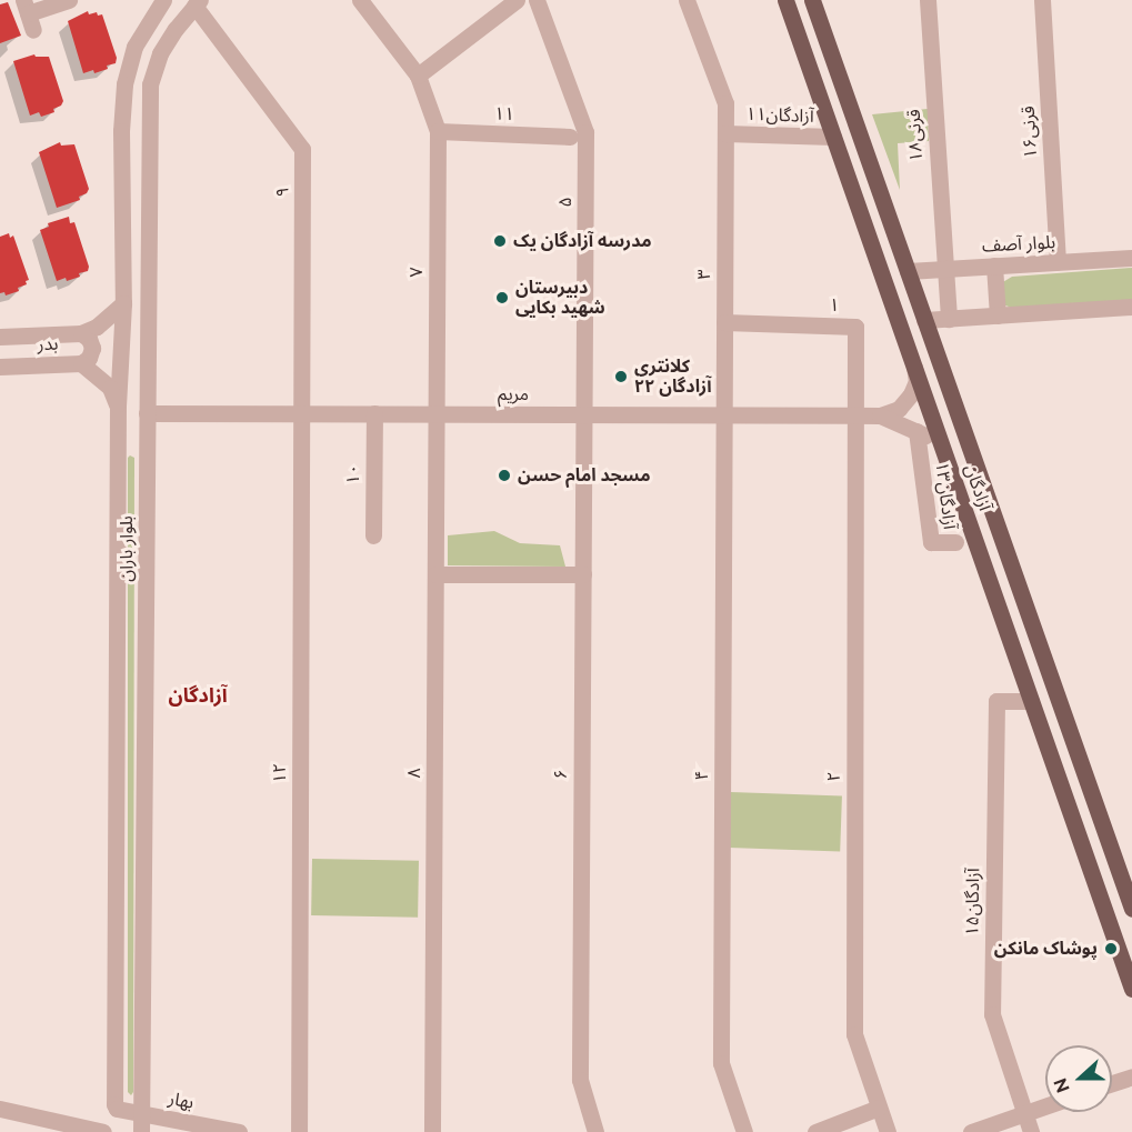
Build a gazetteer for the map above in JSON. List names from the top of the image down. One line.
{"streets":{"main road":["آزادگان"],"street":["۱۱","آزادگان۱۱","قرنی۱۶","قرنی۱۸","۹","۵","بلوار آصف","۷","۳","۱","بدر","مریم","۱۰","آزادگان۱۳","بلوار باران","۱۲","۸","۶","۴","۲","آزادگان۱۵","بهار"]},"crossings":[["۱۱","۷"],["آزادگان۱۱","۳"],["آزادگان۱۱","آزادگان"],["قرنی۱۶","بلوار آصف"],["قرنی۱۸","بلوار آصف"],["۹","مریم"],["۹","بلوار باران"],["۹","۱۲"],["۵","مریم"],["۵","۶"],["بلوار آصف","آزادگان"],["۷","مریم"],["۷","۸"],["۳","۱"],["۳","مریم"],["۳","۴"],["۱","مریم"],["۱","۲"],["بدر","بلوار باران"],["مریم","۱۰"],["مریم","بلوار باران"],["مریم","۱۲"],["مریم","۸"],["مریم","۶"],["مریم","۴"],["مریم","۲"],["آزادگان","آزادگان۱۵"],["بلوار باران","بهار"]],"districts":["آزادگان"],"places":["مدرسه آزادگان یک","دبیرستان شهید بکایی","کلانتری ۲۲ آزادگان","مسجد امام حسن","پوشاک مانکن"],"north":"left"}
